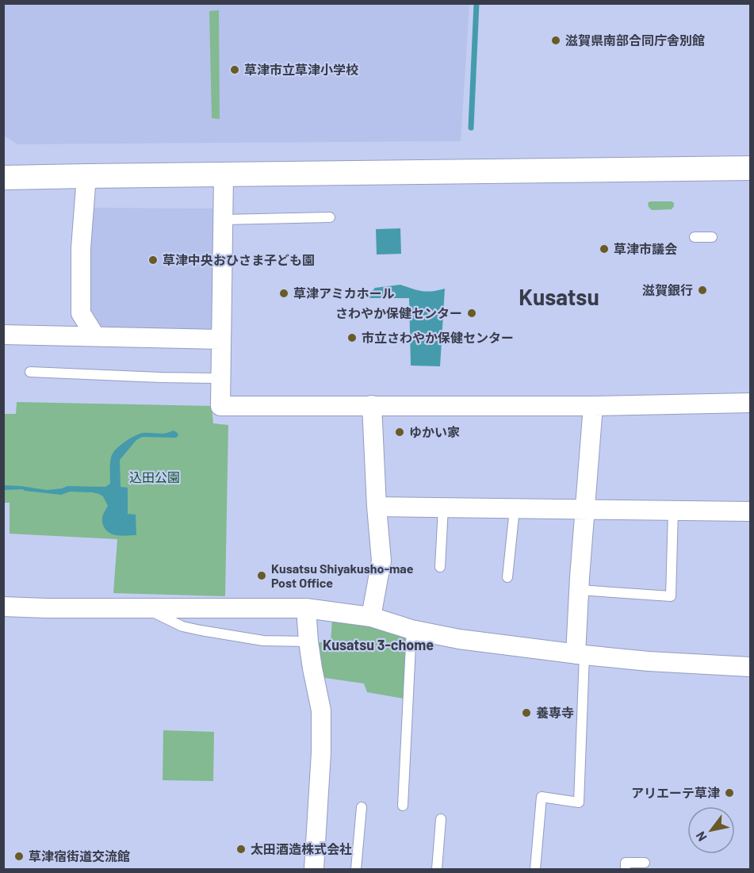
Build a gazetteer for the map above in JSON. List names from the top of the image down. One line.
{"districts":["Kusatsu","Kusatsu 3-chome"],"parks":["込田公園"],"places":["滋賀県南部合同庁舎別館","草津市立草津小学校","草津市議会","草津中央おひさま子ども園","滋賀銀行","草津アミカホール","さわやか保健センター","市立さわやか保健センター","ゆかい家","Kusatsu Shiyakusho-mae Post Office","養専寺","アリエーテ草津","太田酒造株式会社","草津宿街道交流館"],"north":"bottom left"}
